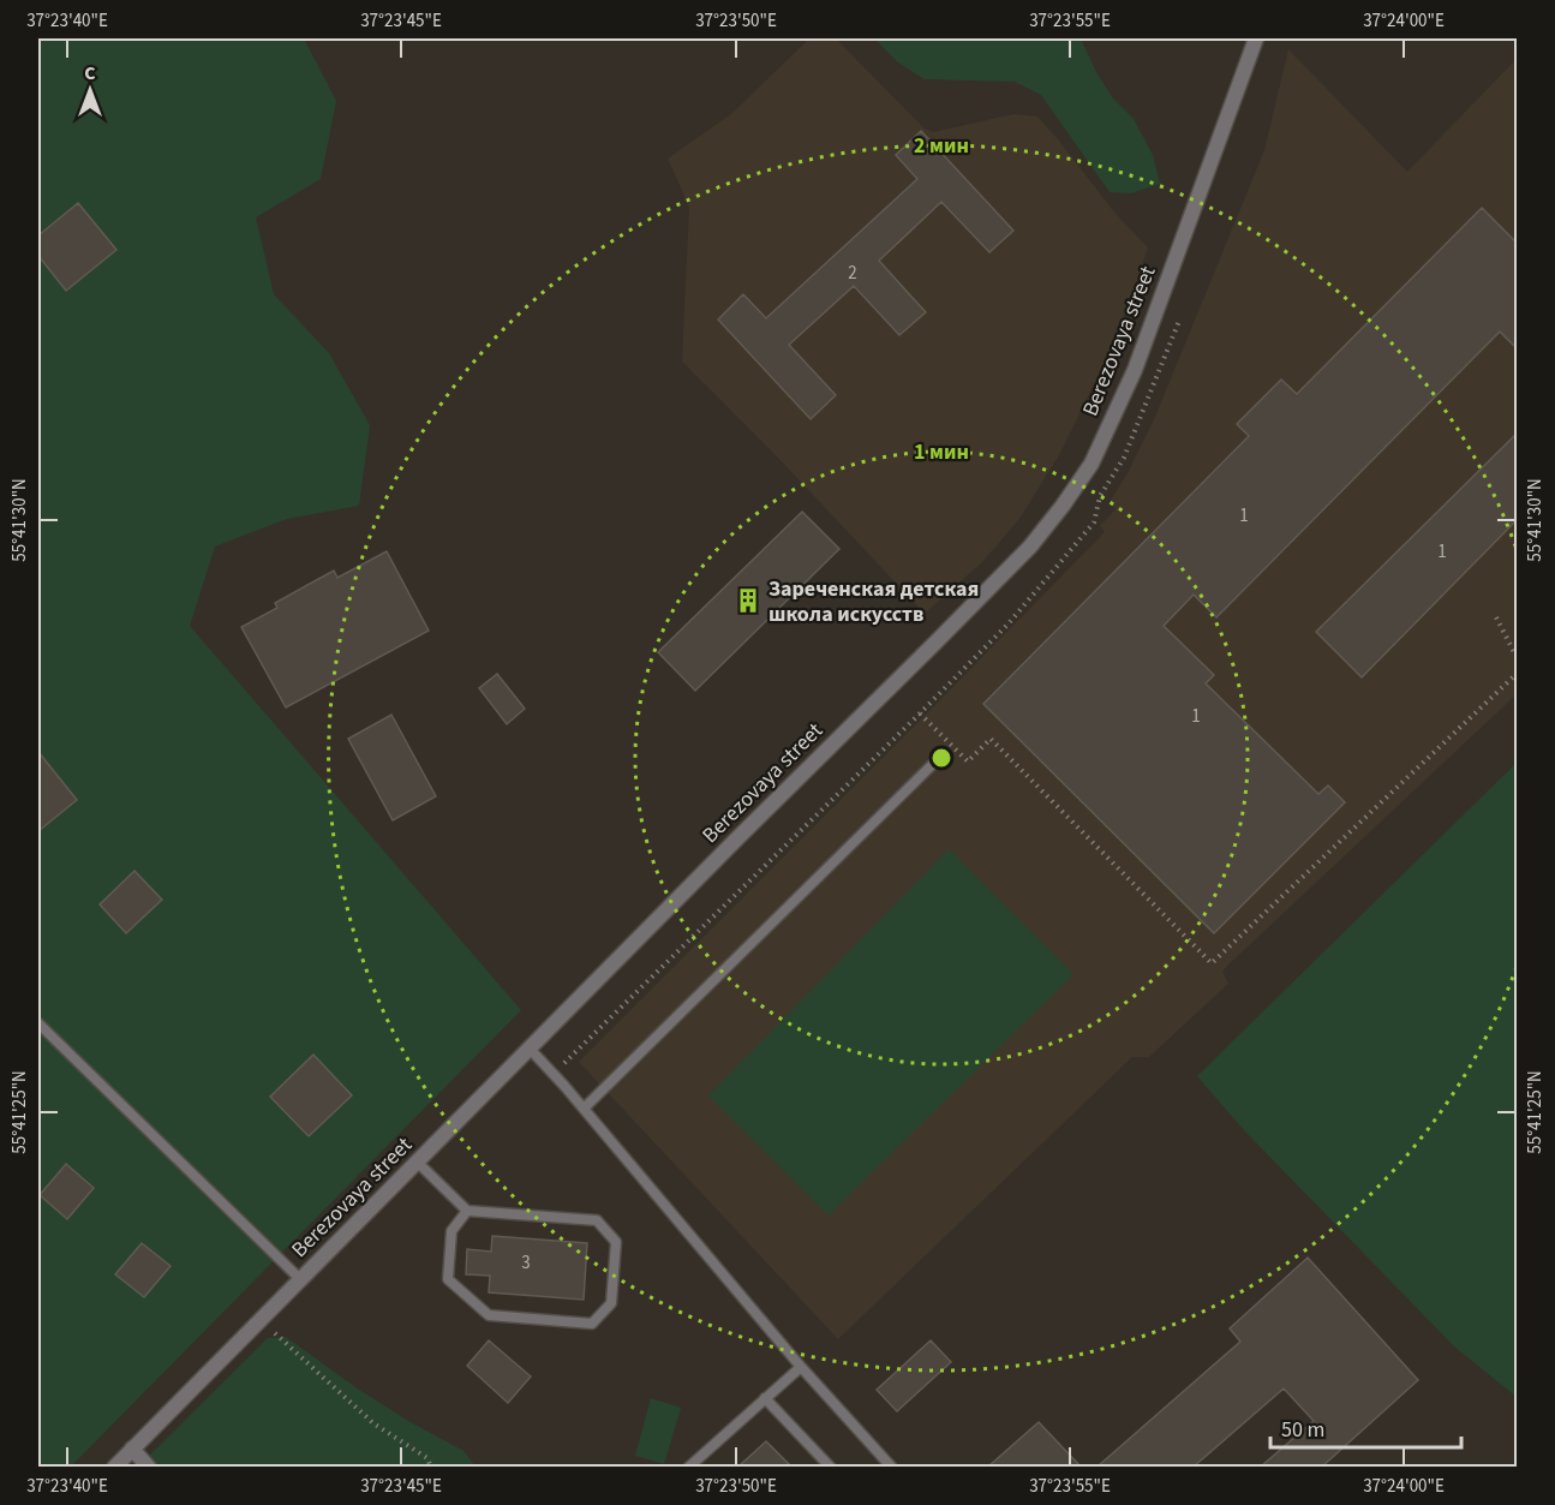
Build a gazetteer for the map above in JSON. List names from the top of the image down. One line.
{"streets":{"street":["Berezovaya street"]},"places":{"building":["Зареченская детская школа искусств"]},"house_numbers":["2","1","1","1","3"],"scale_bar":"50 m","north":"top","coordinates":["37°23'40\"E","37°23'45\"E","37°23'50\"E","37°23'55\"E","37°24'00\"E","55°41'30\"N","55°41'25\"N"],"rings":["2 мин","1 мин"]}
